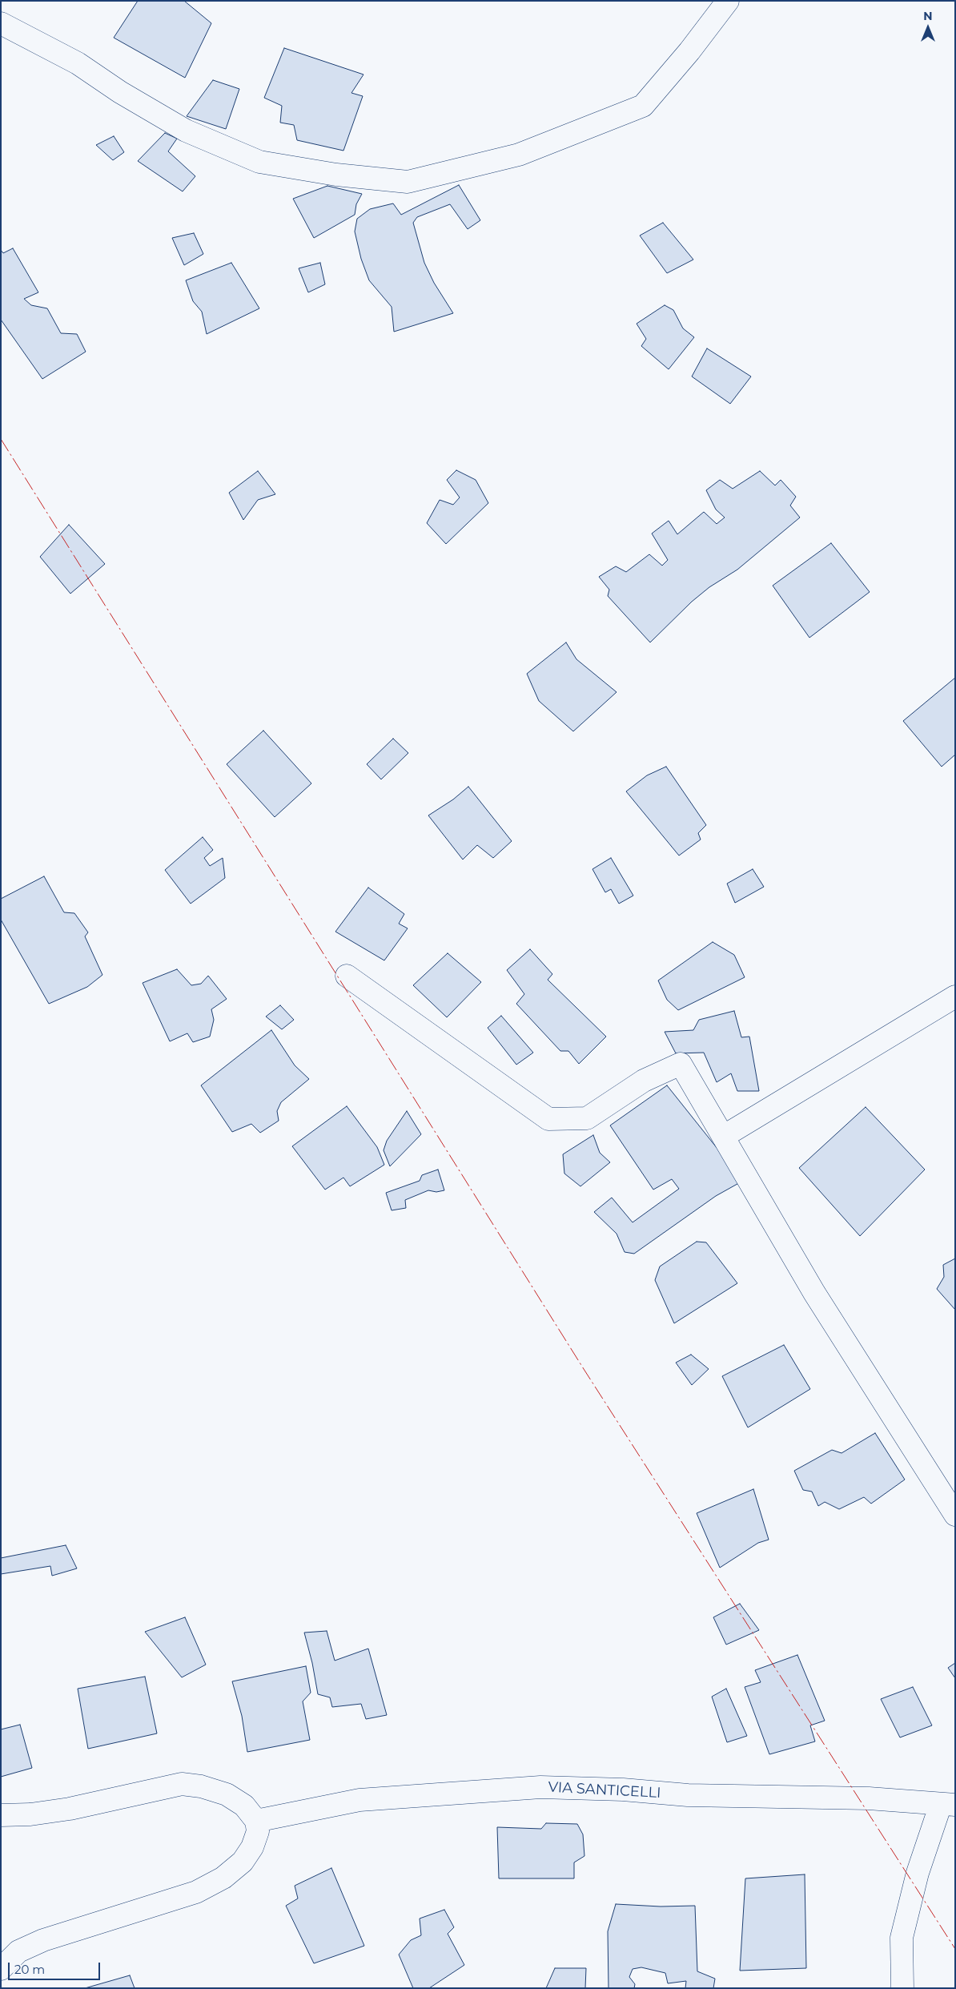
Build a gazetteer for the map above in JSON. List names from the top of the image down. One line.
{"streets":{"street":["VIA SANTICELLI"]},"scale_bar":"20 m","north":"top"}
